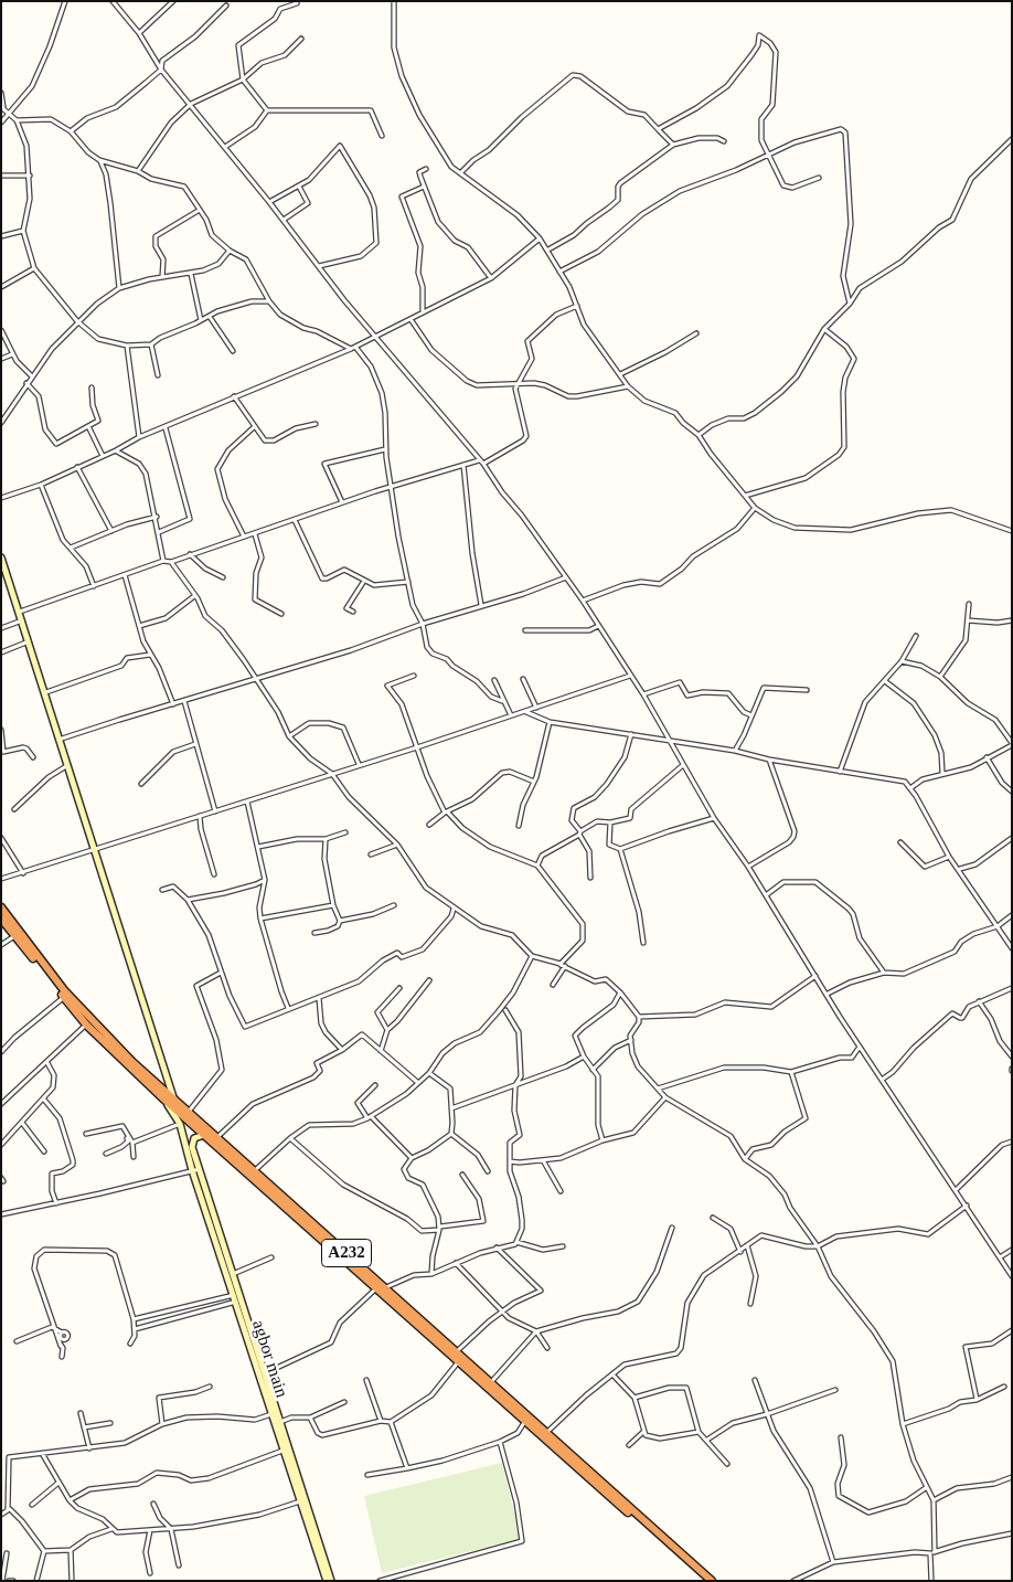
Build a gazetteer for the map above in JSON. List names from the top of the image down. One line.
{"streets":{"highway":["A232"],"main road":["agbor main"]}}
